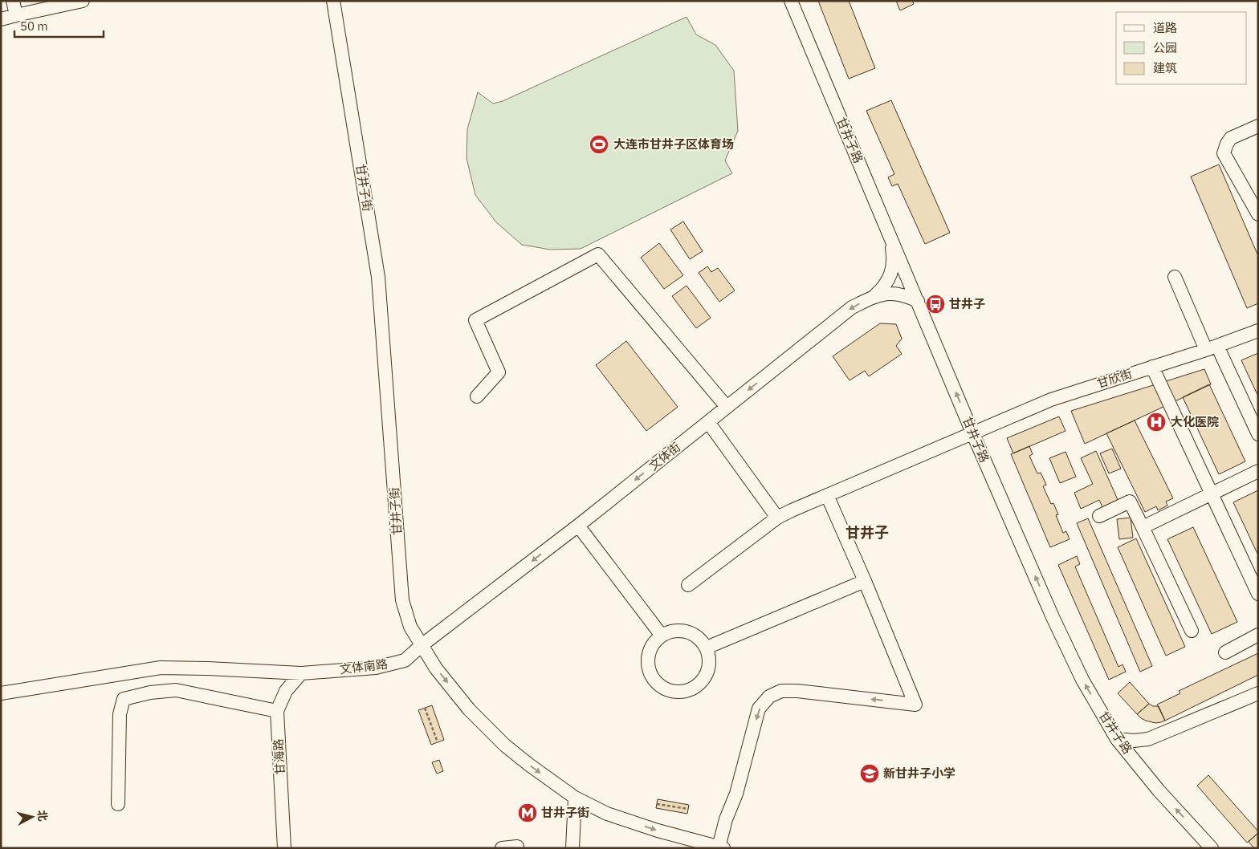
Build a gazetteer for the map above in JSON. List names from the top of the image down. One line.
{"streets":{"street":["甘井子路","甘井子街","甘欣街","文体街","文体南路","甘海路"]},"crossings":[["甘井子路","甘欣街"],["甘井子路","文体街"],["甘井子街","文体街"],["甘井子街","文体南路"],["文体街","文体南路"],["文体南路","甘海路"]],"one_way":["甘井子路","甘井子街","文体街"],"districts":["甘井子"],"places":{"sports":["大连市甘井子区体育场"],"bus stop":["甘井子"],"hospital":["大化医院"],"school or university":["新甘井子小学"],"metro station":["甘井子街"]},"legend":["道路","公园","建筑"],"scale_bar":"50 m","north":"right"}
